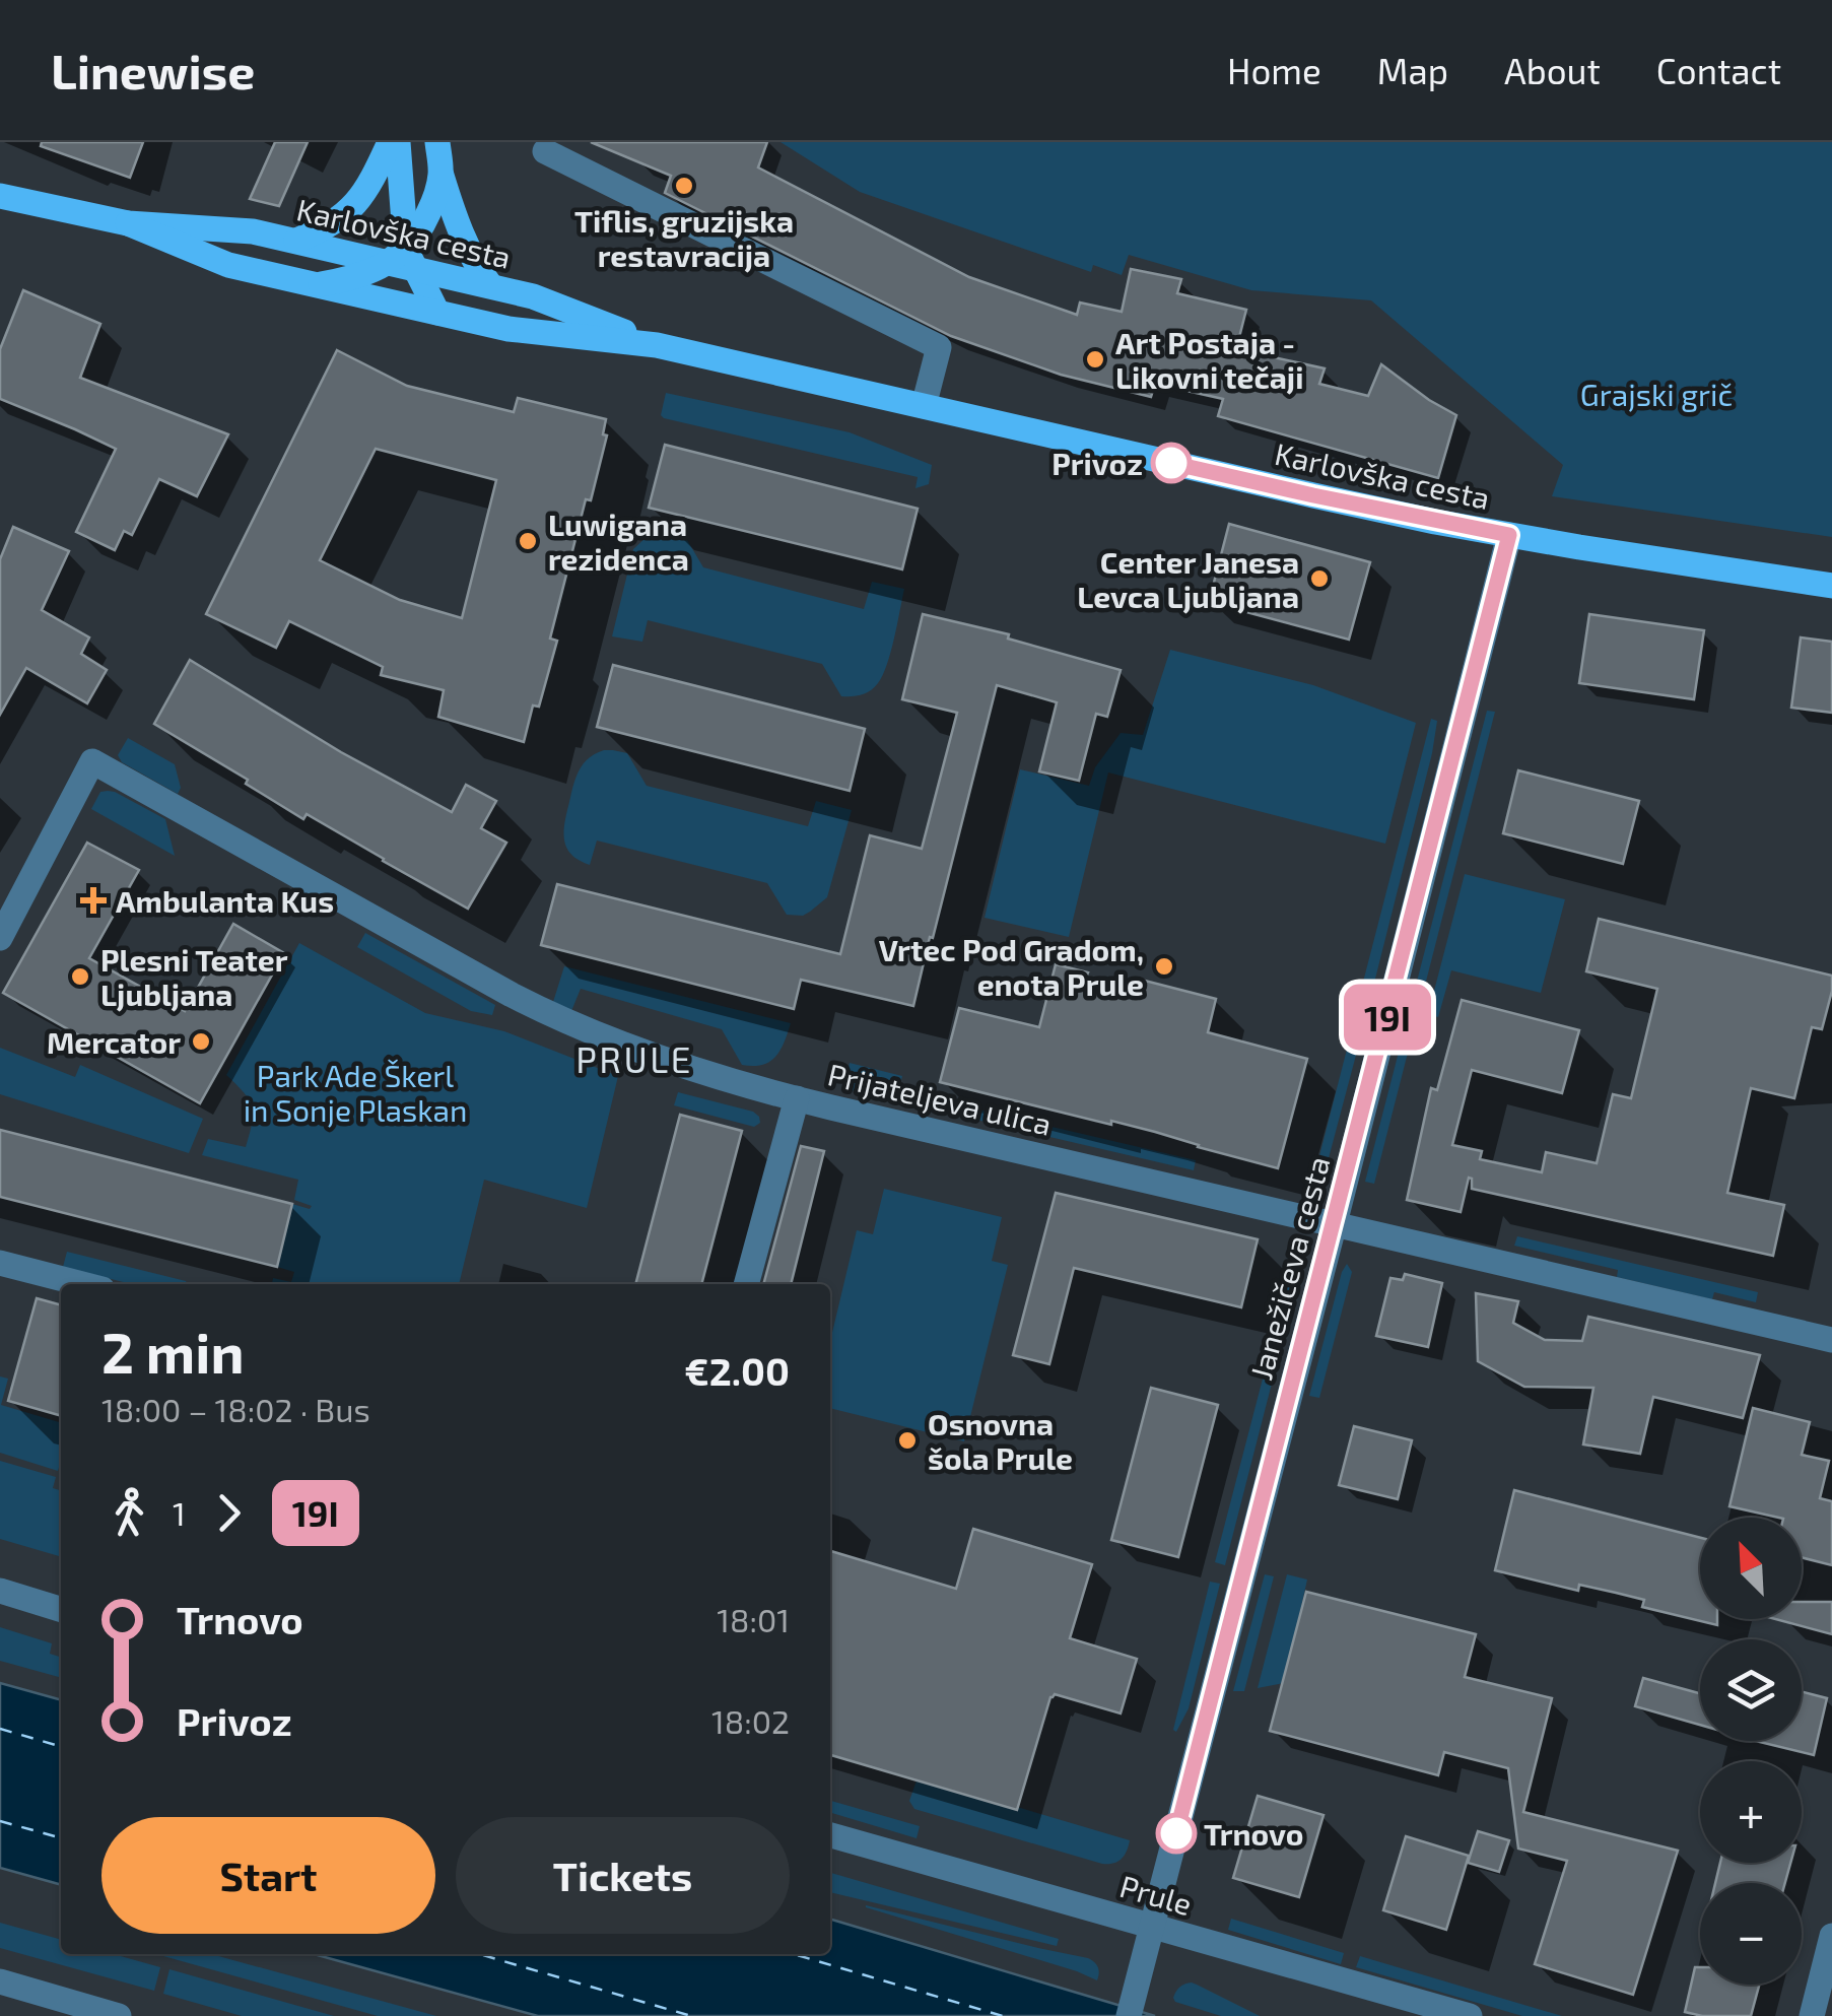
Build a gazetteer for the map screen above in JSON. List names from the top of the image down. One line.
{"streets":{"main road":["Karlovška cesta"],"street":["Prijateljeva ulica","Janežičeva cesta","Prule"]},"crossings":[["Karlovška cesta","Janežičeva cesta"],["Prijateljeva ulica","Janežičeva cesta"],["Janežičeva cesta","Prule"]],"districts":["PRULE"],"parks":["Grajski grič","Park Ade Škerl in Sonje Plaskan"],"places":{"other":["Tiflis, gruzijska restavracija","Art Postaja - Likovni tečaji","Privoz","Luwigana rezidenca","Center Janesa Levca Ljubljana","Vrtec Pod Gradom, enota Prule","Plesni Teater Ljubljana","Mercator","Osnovna šola Prule","Trnovo"],"health":["Ambulanta Kus"]},"lines":["bus line 19I"],"north":"top left","page":{"header":"Linewise","nav":["Home","Map","About","Contact"],"on_map":"19I","heading":["2 min","18:00 – 18:02 · Bus","€2.00"],"legs":["1","19I"],"map_buttons":["+","−"],"list":[{"name":"Trnovo","value":"18:01"},{"name":"Privoz","value":"18:02"}],"buttons":["Start","Tickets"]}}
